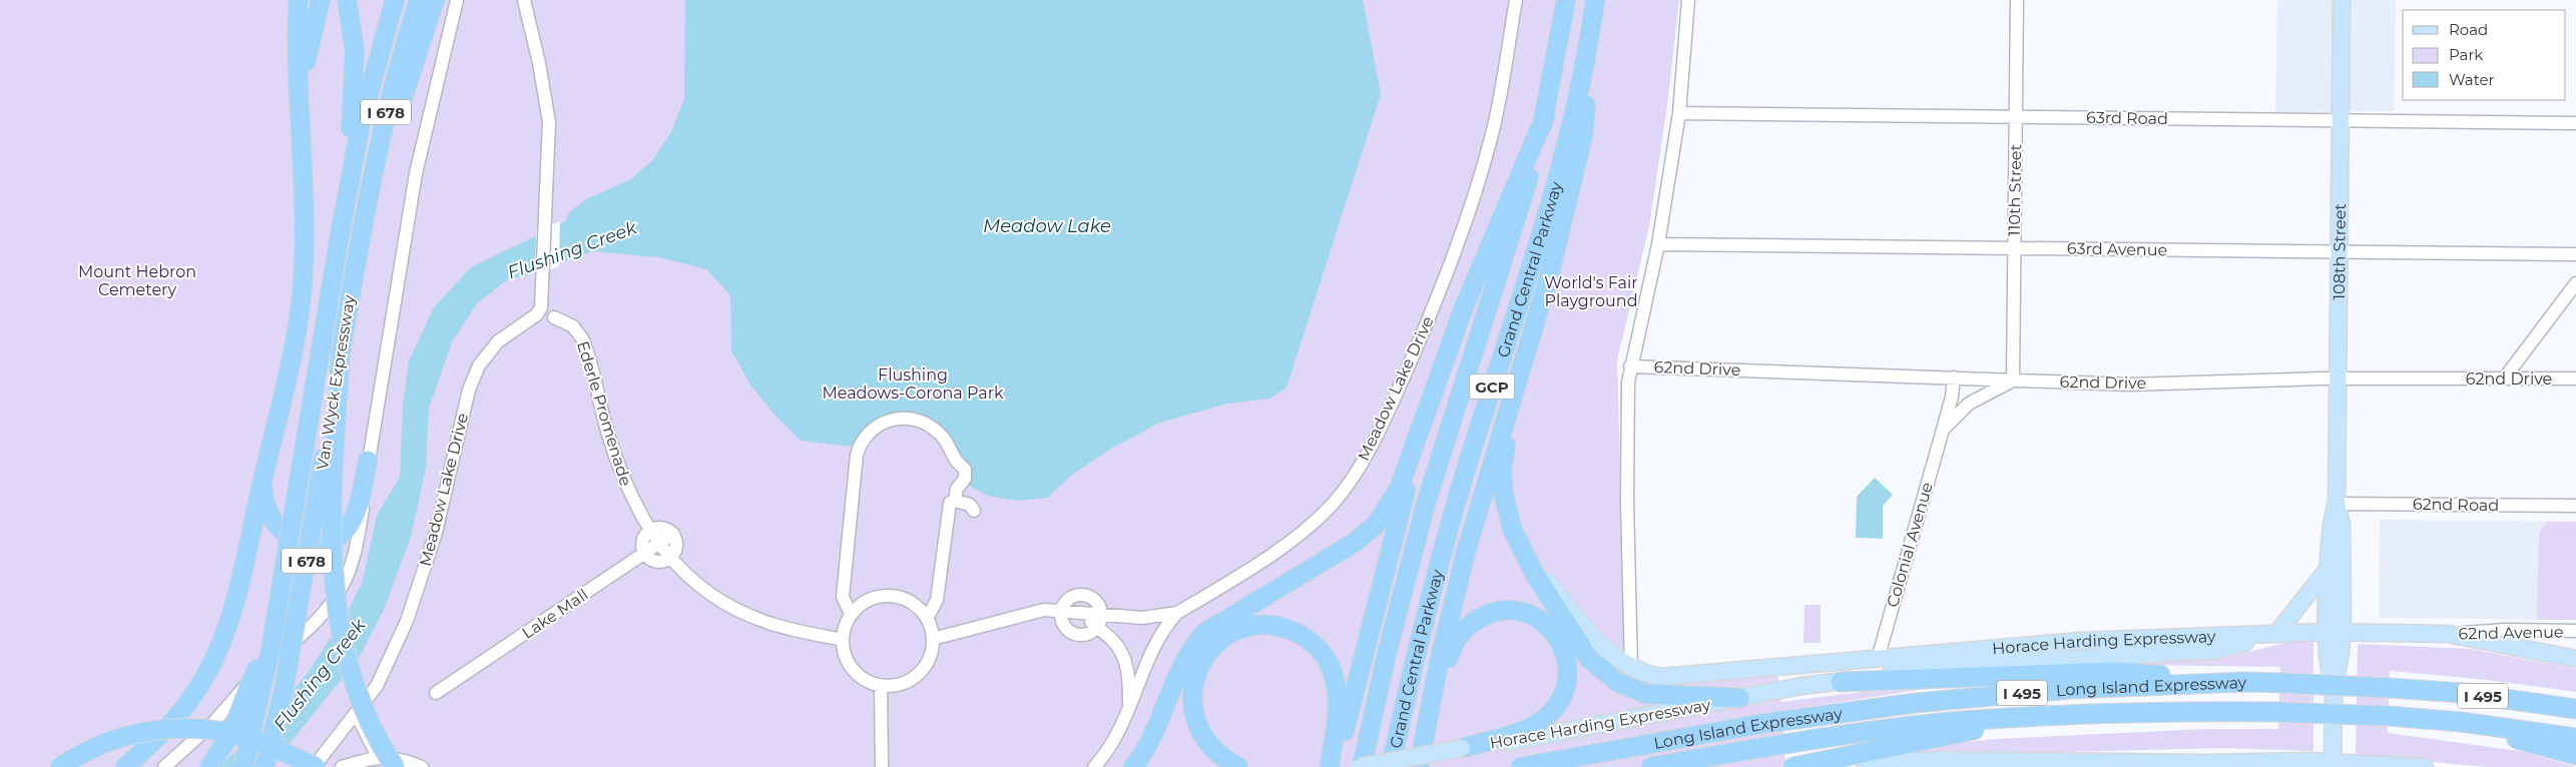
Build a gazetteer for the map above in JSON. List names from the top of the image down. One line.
{"streets":{"highway":["I 678","Grand Central Parkway","Van Wyck Expressway","GCP","Long Island Expressway","I 495"],"main road":["108th Street","Horace Harding Expressway"],"street":["63rd Road","110th Street","63rd Avenue","62nd Drive","Meadow Lake Drive","Ederle Promenade","62nd Road","Colonial Avenue","Lake Mall","62nd Avenue"]},"crossings":[["63rd Road","110th Street"],["63rd Road","108th Street"],["110th Street","63rd Avenue"],["110th Street","62nd Drive"],["110th Street","Colonial Avenue"],["63rd Avenue","108th Street"],["108th Street","62nd Drive"],["108th Street","62nd Road"],["108th Street","Horace Harding Expressway"],["Grand Central Parkway","Horace Harding Expressway"],["62nd Drive","Colonial Avenue"],["Ederle Promenade","Lake Mall"],["Colonial Avenue","Horace Harding Expressway"],["62nd Avenue","Horace Harding Expressway"]],"water":["Meadow Lake","Flushing Creek"],"parks":["Mount Hebron Cemetery","World's Fair Playground","Flushing Meadows-Corona Park"],"legend":["Road","Park","Water"]}
